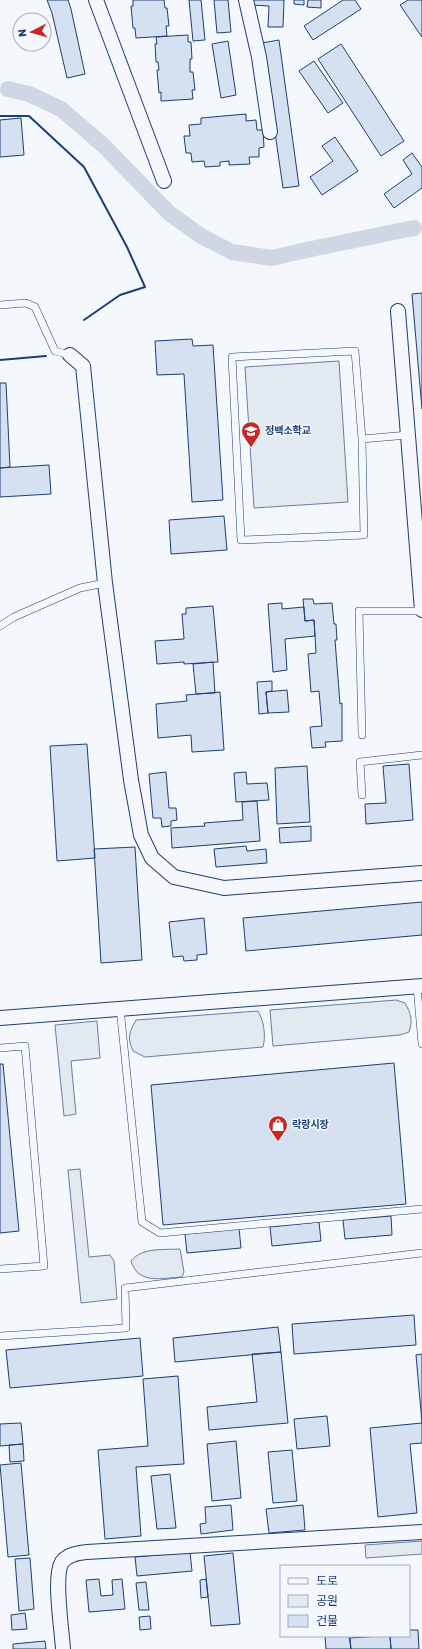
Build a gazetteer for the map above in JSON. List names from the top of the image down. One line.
{"places":{"school or university":["정백소학교"],"shop":["락랑시장"]},"legend":["도로","공원","건물"],"north":"left"}
